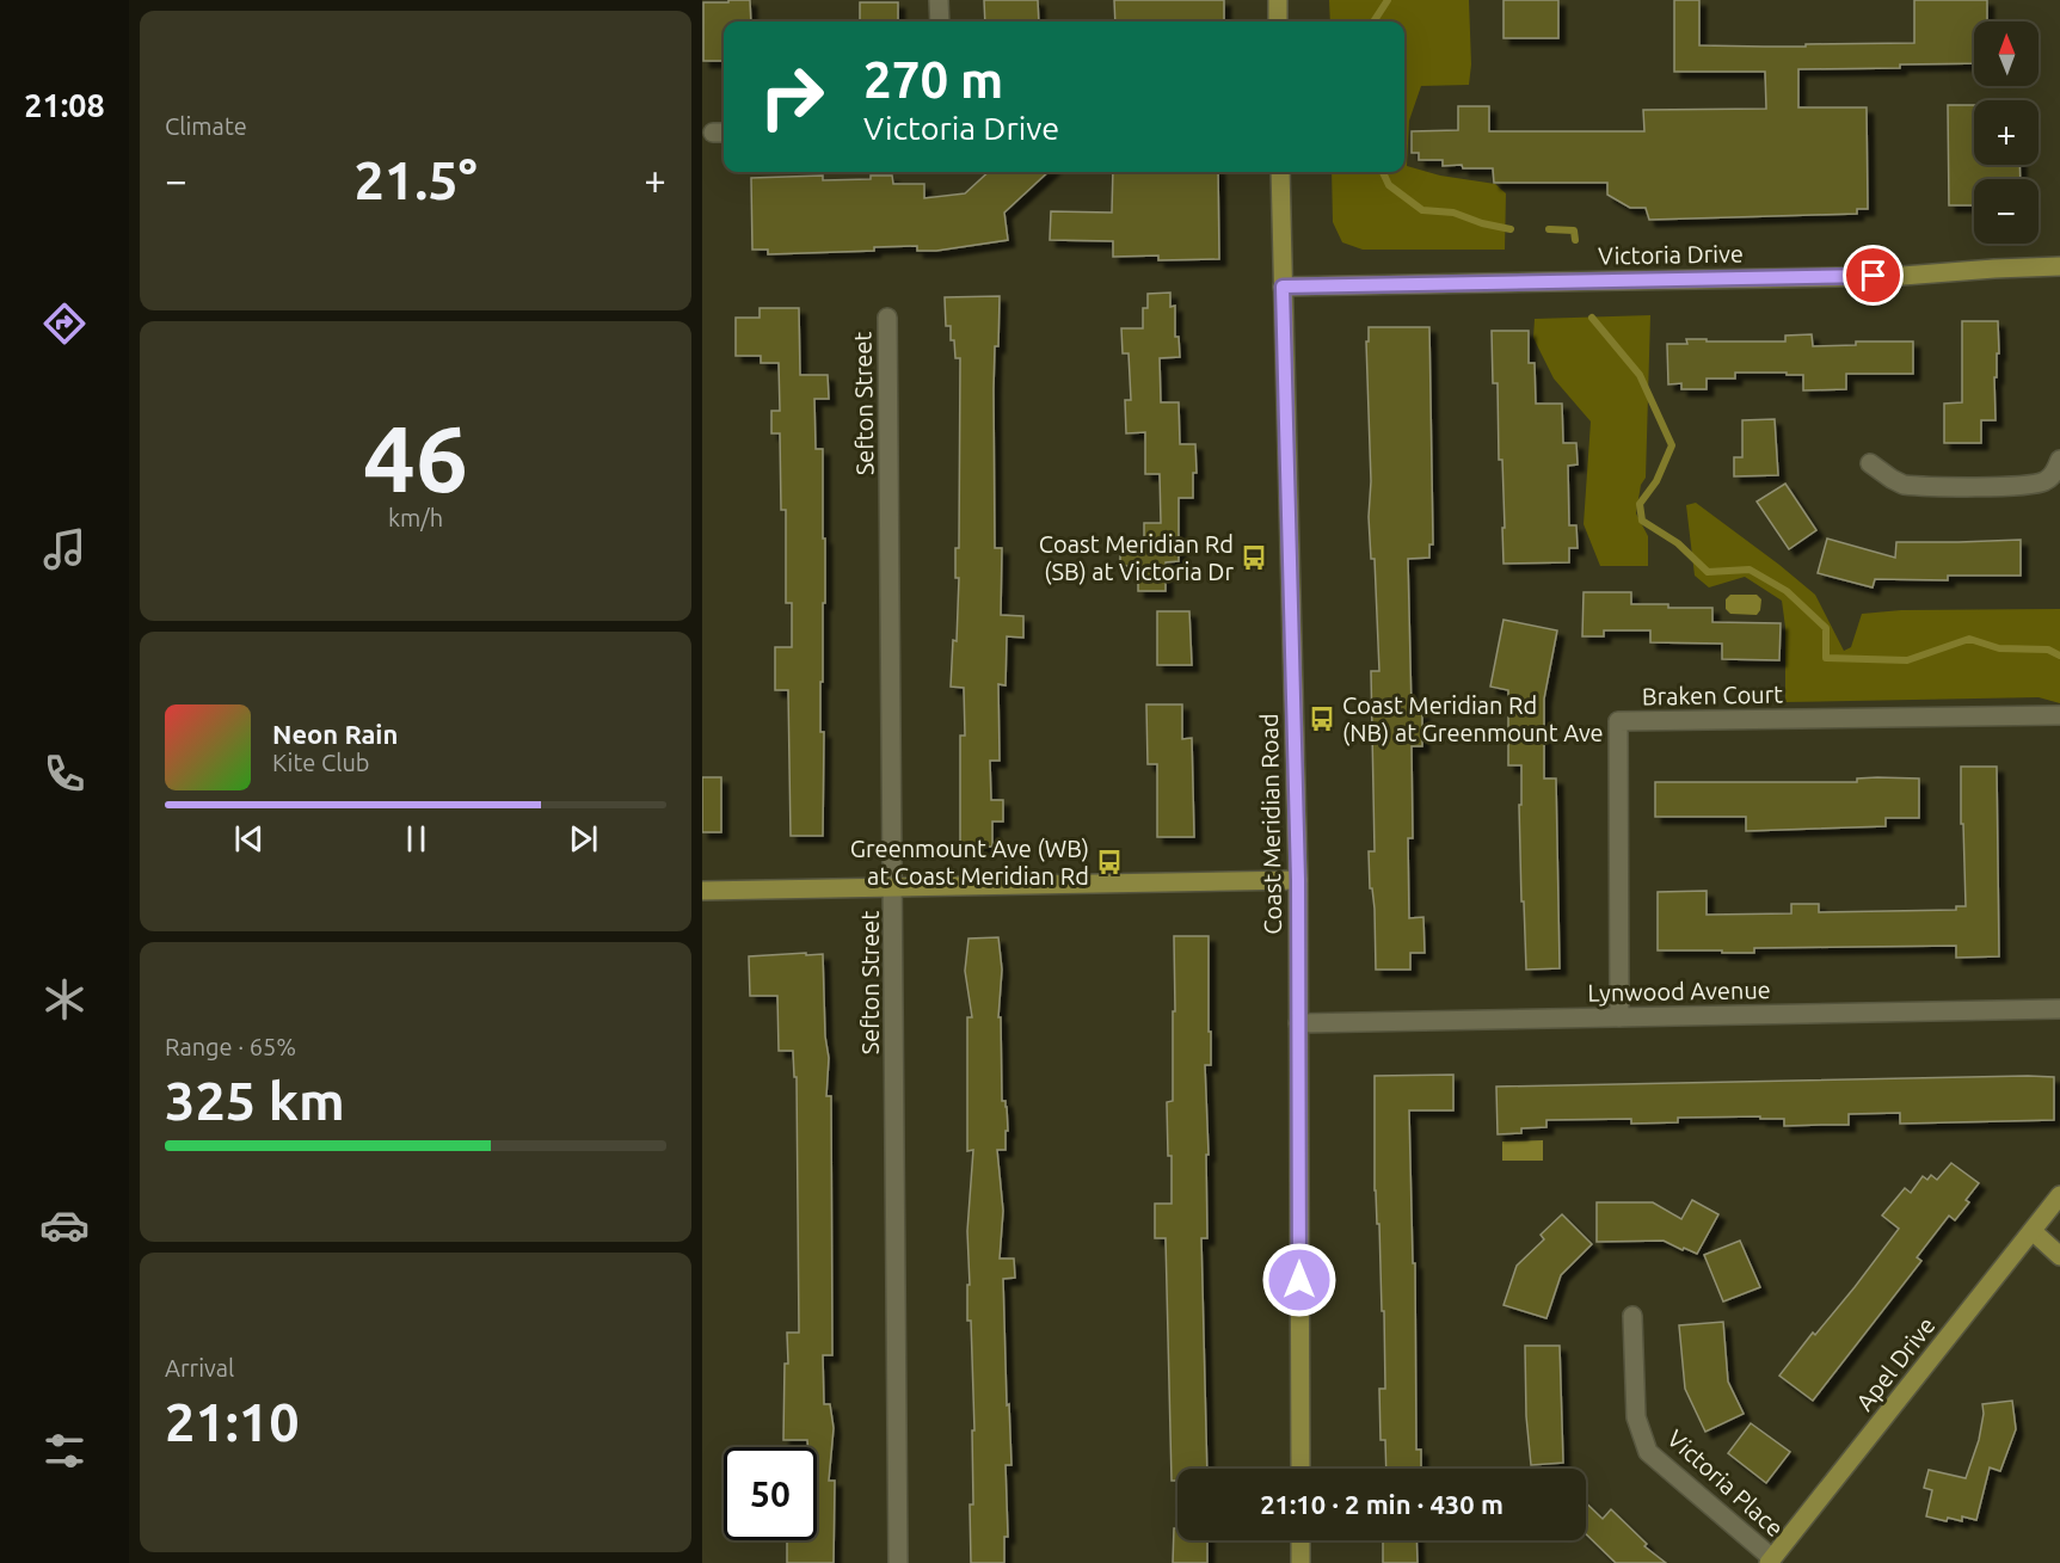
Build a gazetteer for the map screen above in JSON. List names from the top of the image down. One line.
{"streets":{"main road":["Victoria Drive","Coast Meridian Road","Apel Drive"],"street":["Sefton Street","Braken Court","Lynwood Avenue","Victoria Place"]},"crossings":[["Victoria Drive","Coast Meridian Road"],["Braken Court","Lynwood Avenue"],["Coast Meridian Road","Lynwood Avenue"],["Apel Drive","Victoria Place"]],"places":{"bus stop":["Coast Meridian Rd (SB) at Victoria Dr","Coast Meridian Rd (NB) at Greenmount Ave","Greenmount Ave (WB) at Coast Meridian Rd"]},"north":"top","page":{"tabs":"21:08","tile":["Climate",["46","km/h"],["Range · 65%","325 km"],["Arrival","21:10"]],"map_buttons":["+","−"],"turn":["270 m","Victoria Drive"],"heat":["−","21.5°","+"],"song":["Neon Rain","Kite Club"],"limit":"50","trip":"21:10 · 2 min · 430 m"}}
